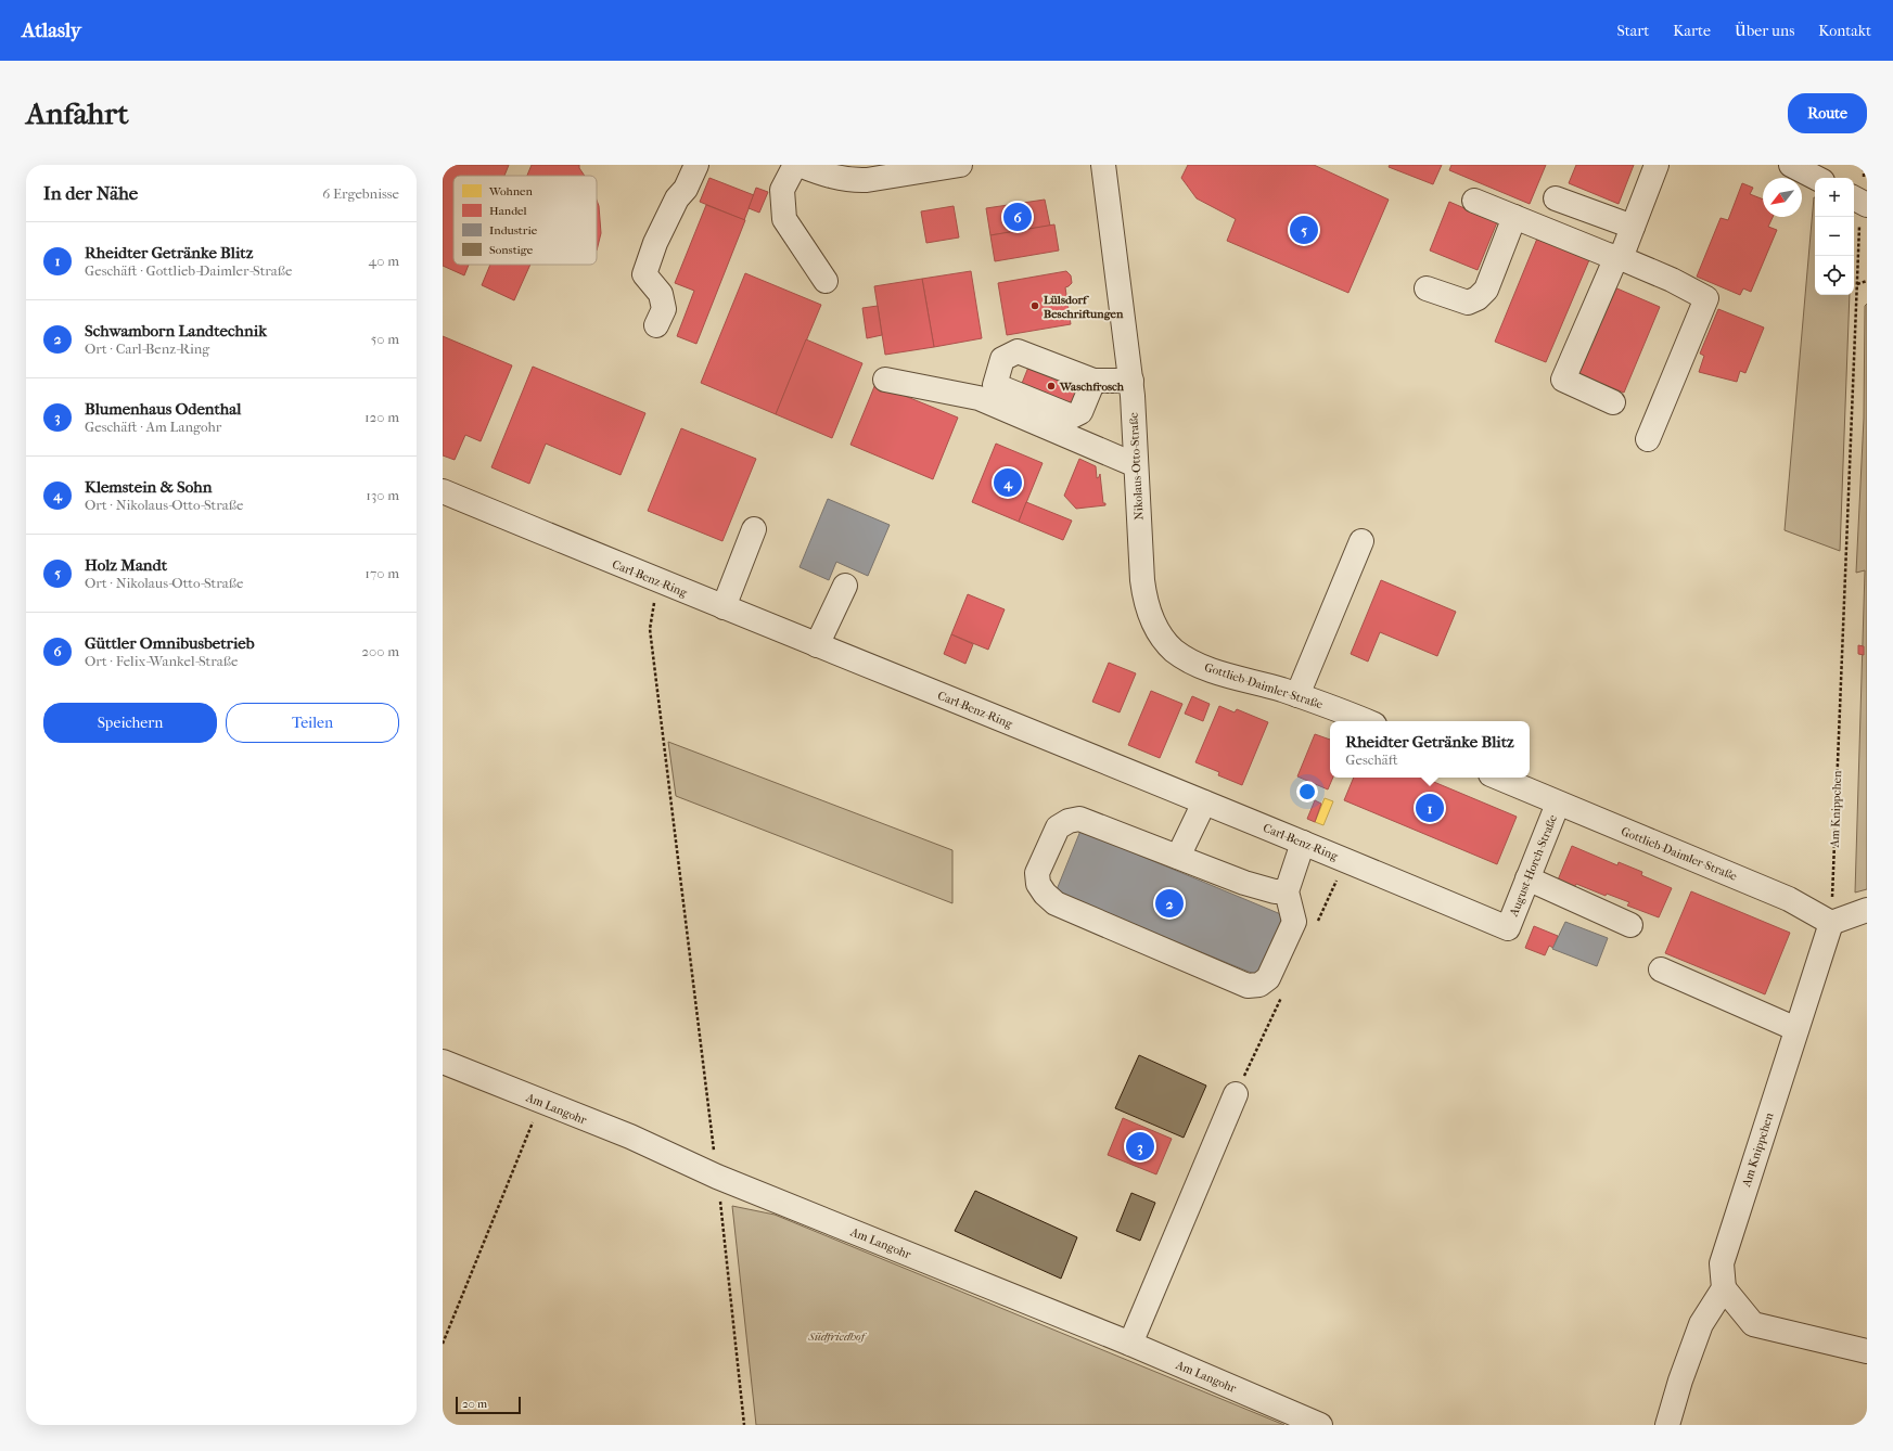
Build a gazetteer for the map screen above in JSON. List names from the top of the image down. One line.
{"streets":{"street":["Nikolaus-Otto-Straße","Carl-Benz-Ring","Gottlieb-Daimler-Straße","Am Knippchen","August-Horch-Straße","Am Langohr"]},"crossings":[["Nikolaus-Otto-Straße","Gottlieb-Daimler-Straße"],["Carl-Benz-Ring","August-Horch-Straße"],["Gottlieb-Daimler-Straße","Am Knippchen"],["Gottlieb-Daimler-Straße","August-Horch-Straße"]],"parks":["Südfriedhof"],"places":["Lülsdorf Beschriftungen","Waschfrosch"],"legend":["Wohnen","Handel","Industrie","Sonstige"],"scale_bar":"20 m","north":"bottom left","page":{"header":"Atlasly","nav":["Start","Karte","Über uns","Kontakt"],"buttons":["Route",["Speichern","Teilen"]],"title":"Anfahrt","heading":["In der Nähe","6 Ergebnisse"],"map_buttons":["+","−"],"pins":["6","5","4","1","2","3"],"list":[{"mark":"1","name":"Rheidter Getränke Blitz","note":"Geschäft · Gottlieb-Daimler-Straße","value":"40 m"},{"mark":"2","name":"Schwamborn Landtechnik","note":"Ort · Carl-Benz-Ring","value":"50 m"},{"mark":"3","name":"Blumenhaus Odenthal","note":"Geschäft · Am Langohr","value":"120 m"},{"mark":"4","name":"Klemstein & Sohn","note":"Ort · Nikolaus-Otto-Straße","value":"130 m"},{"mark":"5","name":"Holz Mandt","note":"Ort · Nikolaus-Otto-Straße","value":"170 m"},{"mark":"6","name":"Güttler Omnibusbetrieb","note":"Ort · Felix-Wankel-Straße","value":"200 m"}],"popup":["Rheidter Getränke Blitz","Geschäft"],"scale":"20 m"}}
